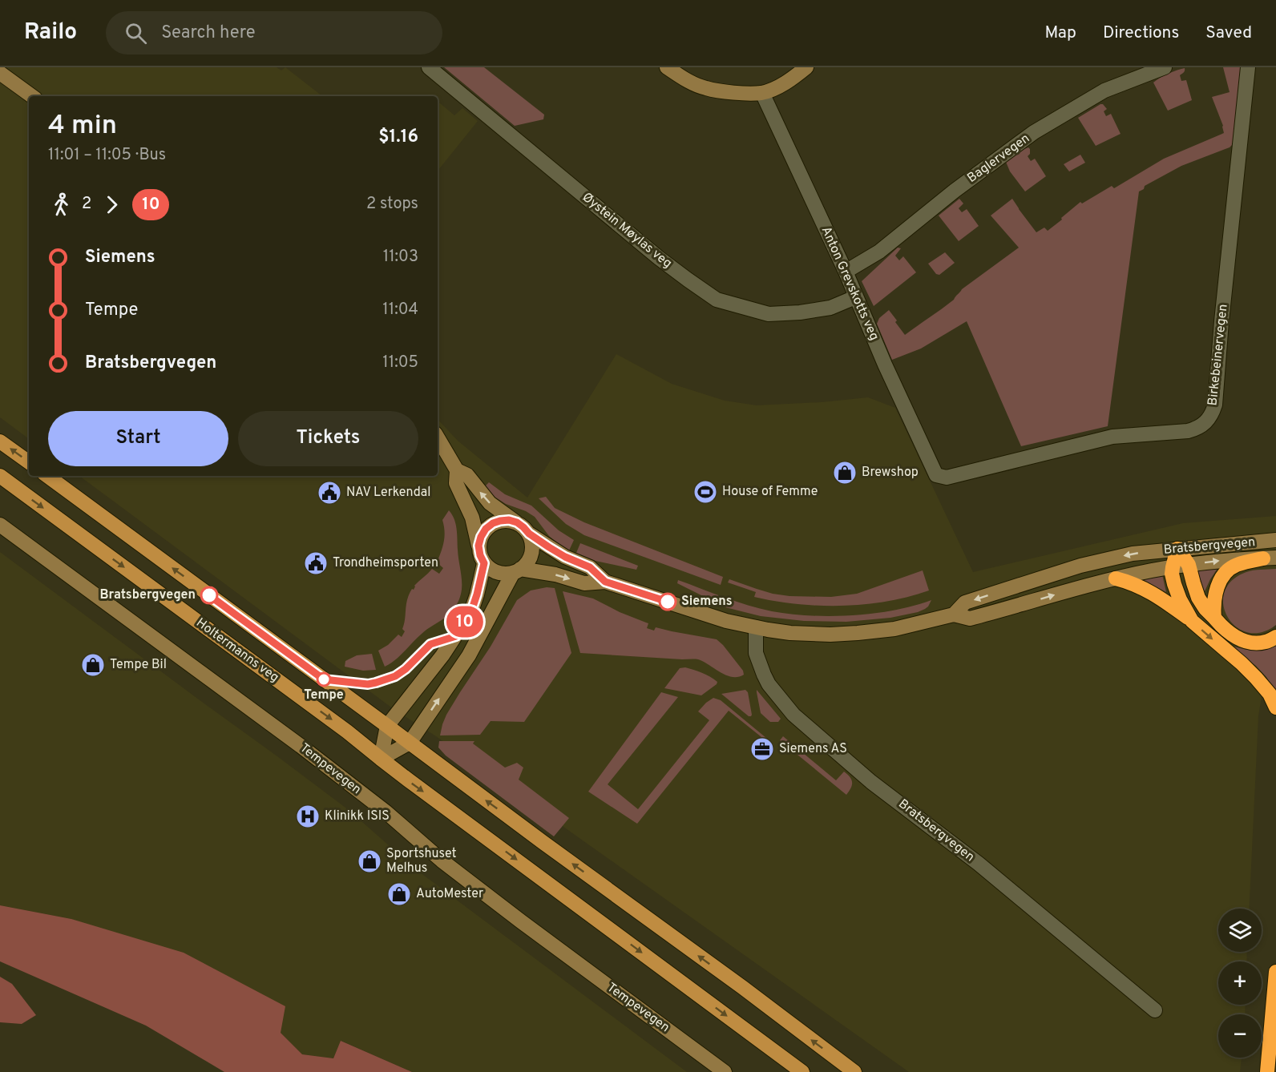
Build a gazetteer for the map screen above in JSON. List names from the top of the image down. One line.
{"streets":{"main road":["Bratsbergvegen","Holtermanns veg","Tempevegen"],"street":["Baglervegen","Øystein Møylas veg","Anton Grevskotts veg","Birkebeinervegen"]},"crossings":[["Baglervegen","Anton Grevskotts veg"],["Øystein Møylas veg","Anton Grevskotts veg"],["Anton Grevskotts veg","Birkebeinervegen"]],"places":{"shop":["Brewshop","Tempe Bil","Sportshuset Melhus","AutoMester"],"sports":["House of Femme"],"public building":["NAV Lerkendal","Trondheimsporten"],"other":["Bratsbergvegen","Siemens","Tempe"],"office":["Siemens AS"],"hospital":["Klinikk ISIS"]},"lines":["bus line 10"],"page":{"header":"Railo","search":"Search here","nav":["Map","Directions","Saved"],"on_map":"10","heading":["4 min","11:01 – 11:05 · Bus","$1.16"],"legs":["2","10","2 stops"],"list":[{"name":"Siemens","value":"11:03"},{"name":"Tempe","value":"11:04"},{"name":"Bratsbergvegen","value":"11:05"}],"buttons":["Start","Tickets"],"map_buttons":["+","−"]}}
